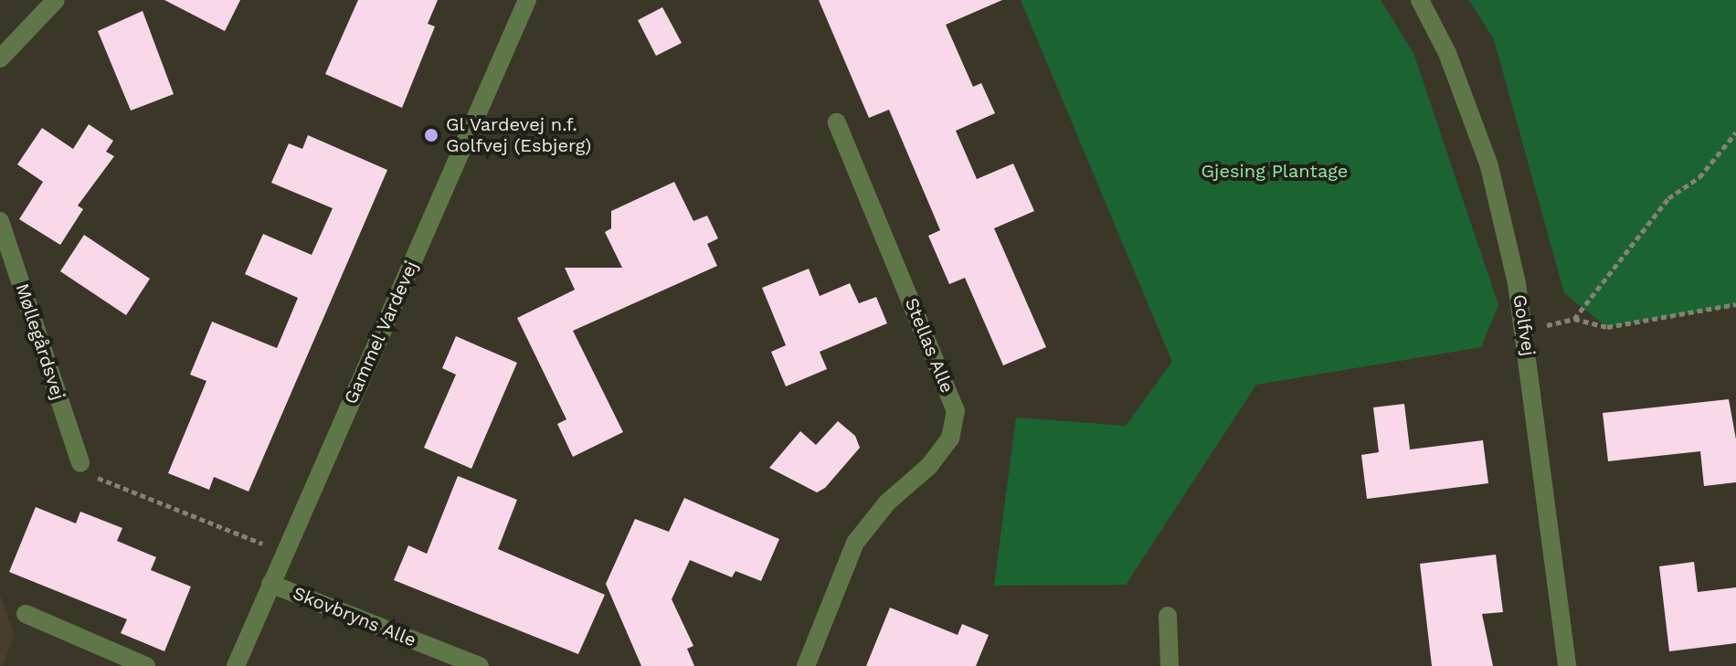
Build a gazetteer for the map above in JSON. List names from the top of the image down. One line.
{"streets":{"street":["Golfvej","Gammel Vardevej","Møllegårdsvej","Stellas Alle","Skovbryns Alle"]},"crossings":[["Gammel Vardevej","Skovbryns Alle"]],"parks":["Gjesing Plantage"],"places":["Gl Vardevej n.f. Golfvej (Esbjerg)"]}
